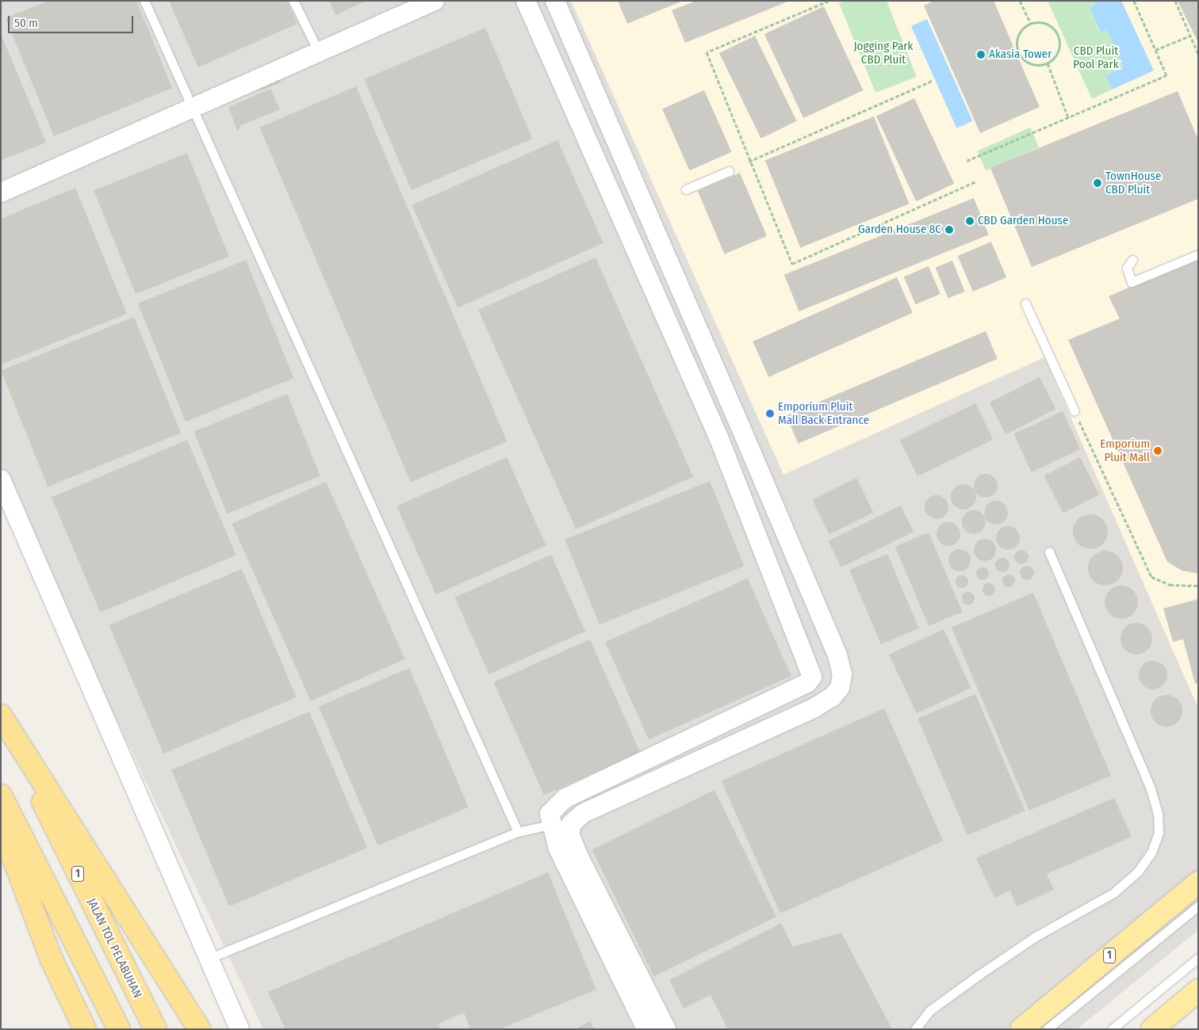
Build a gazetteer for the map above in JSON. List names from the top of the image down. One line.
{"streets":{"highway":["1","JALAN TOL PELABUHAN"]},"parks":["Jogging Park CBD Pluit","CBD Pluit Pool Park"],"places":["Akasia Tower","TownHouse CBD Pluit","CBD Garden House","Garden House 8C","Emporium Pluit Mall Back Entrance","Emporium Pluit Mall"],"scale_bar":"50 m"}
